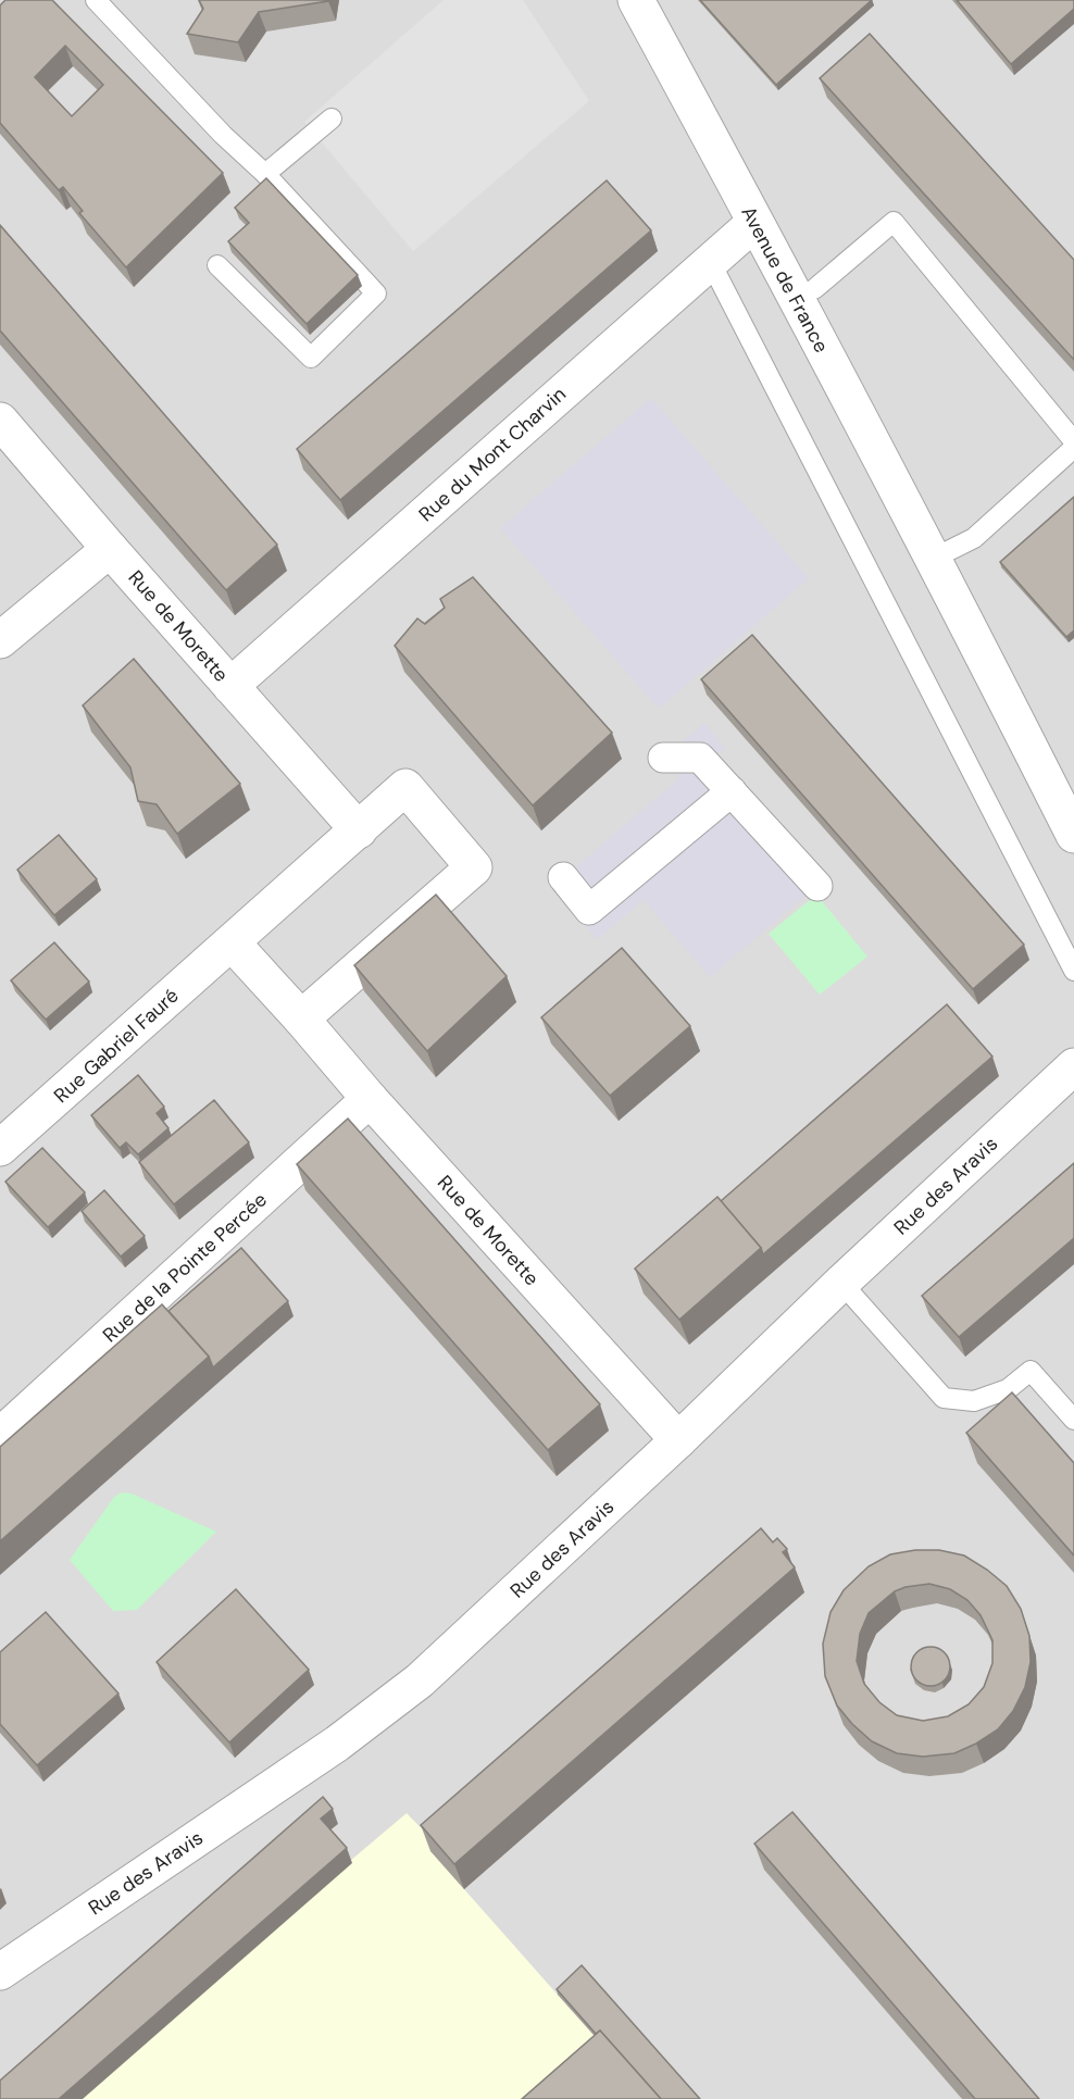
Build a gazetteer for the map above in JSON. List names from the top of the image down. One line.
{"streets":{"street":["Avenue de France","Rue du Mont Charvin","Rue de Morette","Rue Gabriel Fauré","Rue des Aravis","Rue de la Pointe Percée"]},"crossings":[["Avenue de France","Rue du Mont Charvin"],["Rue du Mont Charvin","Rue de Morette"],["Rue de Morette","Rue Gabriel Fauré"],["Rue de Morette","Rue des Aravis"],["Rue de Morette","Rue de la Pointe Percée"]]}
